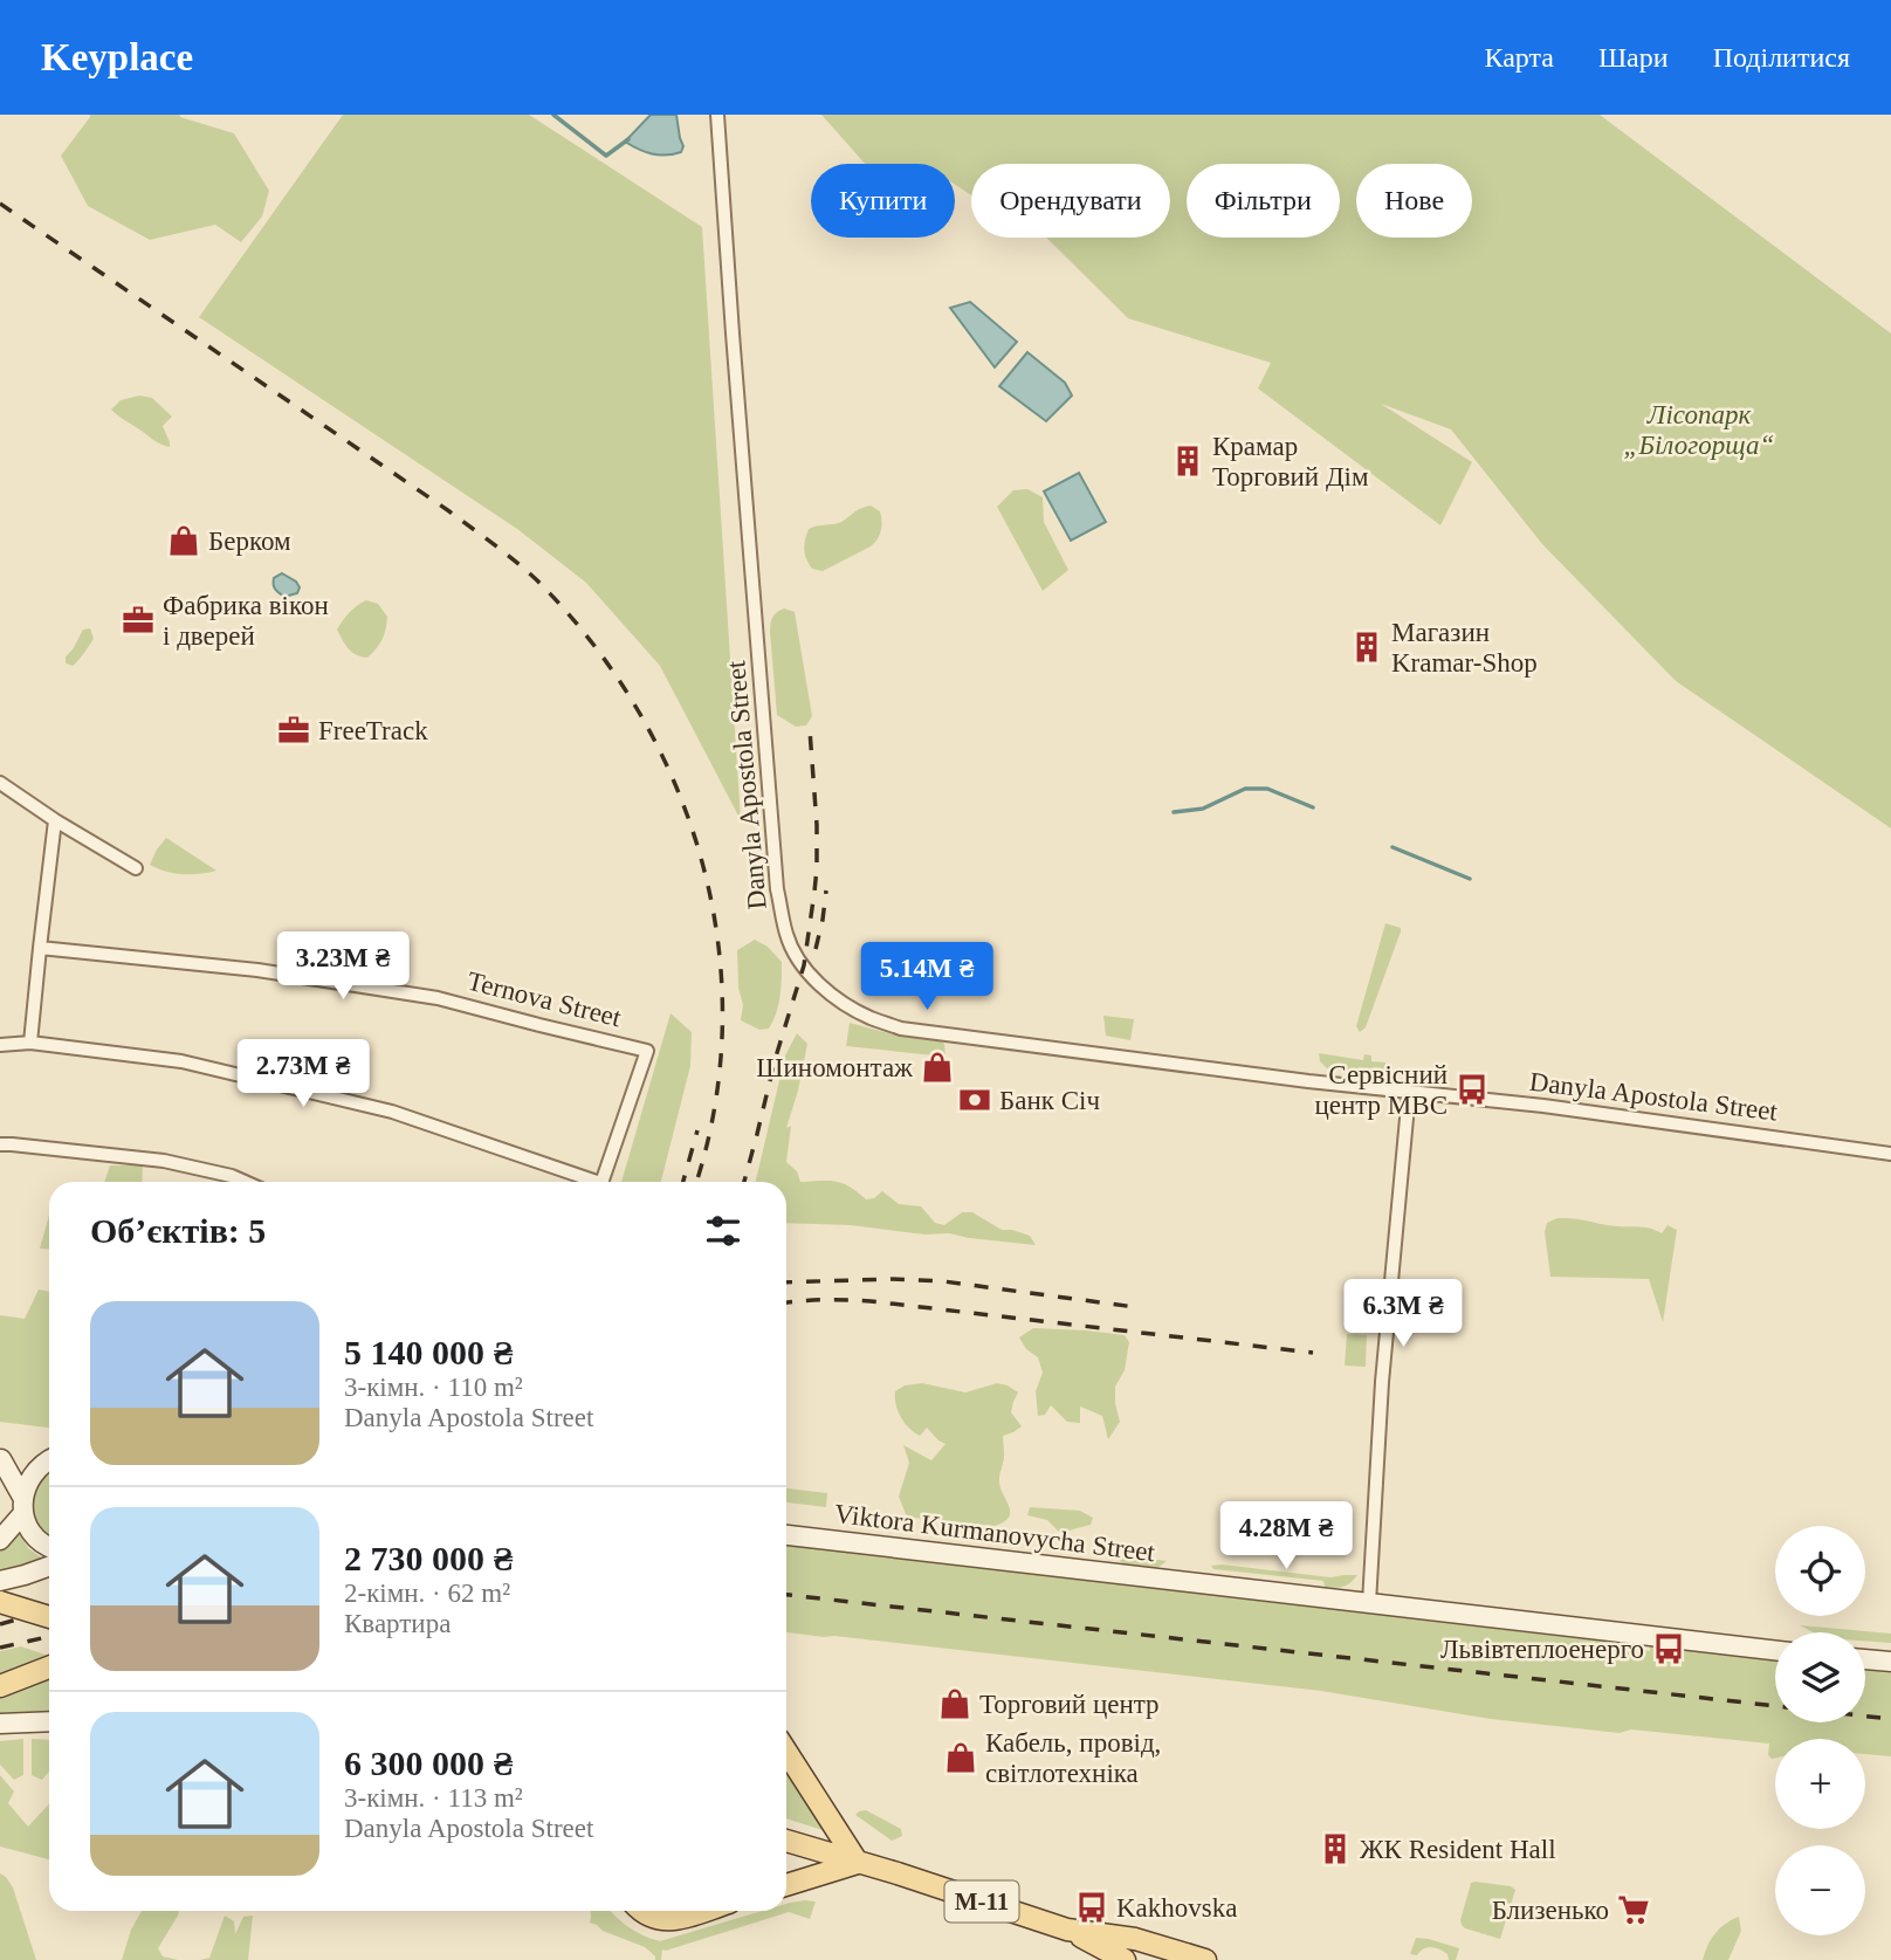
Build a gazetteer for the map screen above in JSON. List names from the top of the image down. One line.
{"streets":{"main road":["М-11"],"street":["Danyla Apostola Street","Ternova Street","Viktora Kurmanovycha Street"]},"parks":["Лісопарк „Білогорща“"],"places":{"building":["Крамар Торговий Дім","Магазин Kramar-Shop","ЖК Resident Hall"],"shop":["Берком","Шиномонтаж","Торговий центр","Кабель, провід, світлотехніка"],"office":["Фабрика вікон і дверей","FreeTrack"],"bus stop":["Сервісний центр МВС","Львівтеплоенерго","Kakhovska"],"bank":["Банк Січ"],"supermarket":["Близенько"]},"page":{"header":"Keyplace","nav":["Карта","Шари","Поділитися"],"chip":["Купити","Орендувати","Фільтри","Нове"],"price":["3.23M ₴","5.14M ₴","2.73M ₴","6.3M ₴","4.28M ₴"],"heading":"Об’єктів: 5","list":[{"name":"5 140 000 ₴","note":"3-кімн. · 110 m² · Danyla Apostola Street"},{"name":"2 730 000 ₴","note":"2-кімн. · 62 m² · Квартира"},{"name":"6 300 000 ₴","note":"3-кімн. · 113 m² · Danyla Apostola Street"}],"map_buttons":["+","−"]}}
